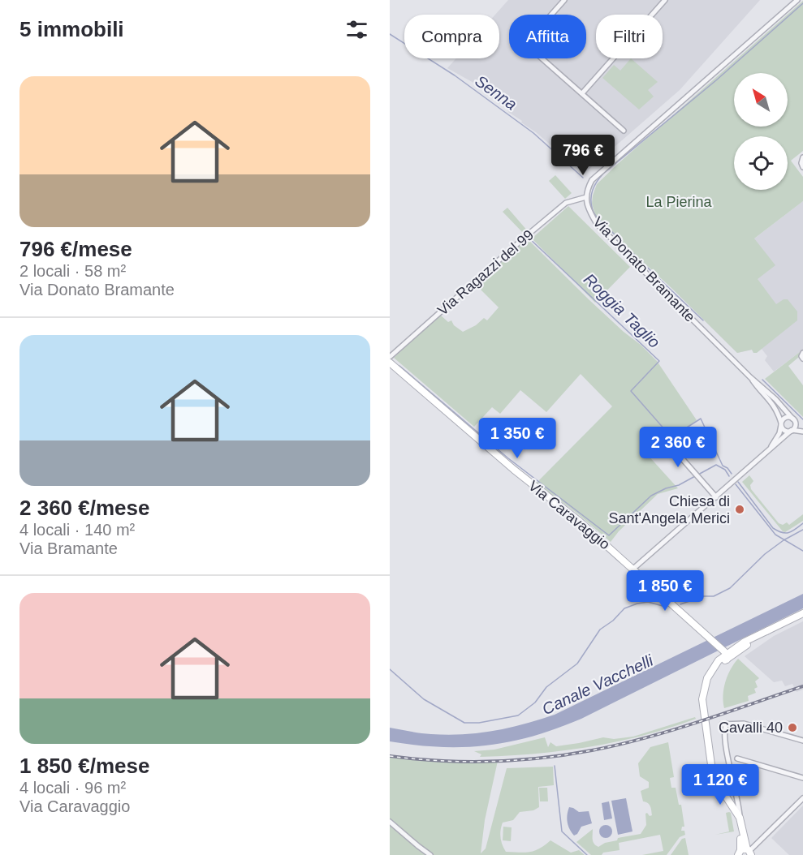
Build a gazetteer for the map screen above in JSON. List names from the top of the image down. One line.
{"streets":{"street":["Via Donato Bramante","Via Ragazzi del 99","Via Caravaggio"]},"crossings":[["Via Donato Bramante","Via Ragazzi del 99"]],"water":["Senna","Roggia Taglio","Canale Vacchelli"],"parks":["La Pierina"],"places":["Chiesa di Sant'Angela Merici","Cavalli 40"],"north":"top left","page":{"heading":"5 immobili","chip":["Compra","Affitta","Filtri"],"list":[{"name":"796 €/mese","note":"2 locali · 58 m² · Via Donato Bramante"},{"name":"2 360 €/mese","note":"4 locali · 140 m² · Via Bramante"},{"name":"1 850 €/mese","note":"4 locali · 96 m² · Via Caravaggio"}],"price":["796 €","1 350 €","2 360 €","1 850 €","1 120 €"]}}
